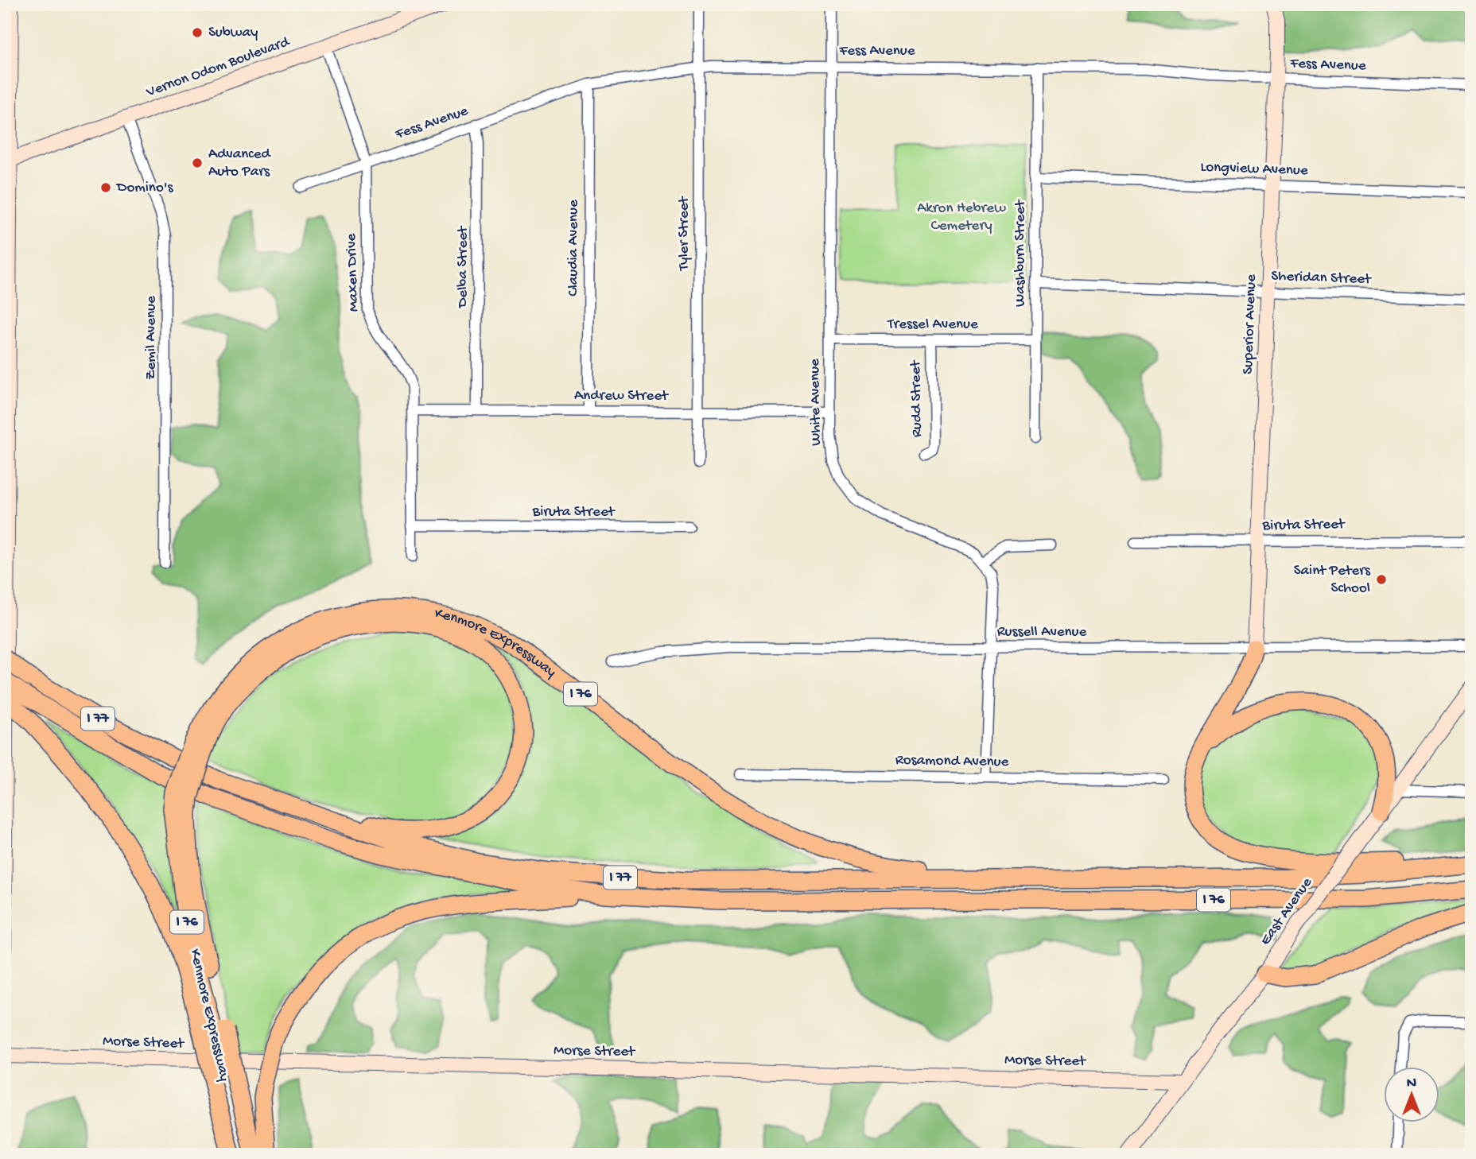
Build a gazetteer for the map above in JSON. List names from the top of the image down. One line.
{"streets":{"highway":["Kenmore Expressway","I 76","I 77"],"street":["Fess Avenue","Vernon Odom Boulevard","Longview Avenue","Tyler Street","Claudia Avenue","Washburn Street","Delba Street","Maxen Drive","Sheridan Street","Tressel Avenue","Superior Avenue","Zemil Avenue","Andrew Street","Rudd Street","White Avenue","Biruta Street","Russell Avenue","Rosamond Avenue","East Avenue","Morse Street"]},"crossings":[["Fess Avenue","Tyler Street"],["Fess Avenue","Claudia Avenue"],["Fess Avenue","Washburn Street"],["Fess Avenue","Delba Street"],["Fess Avenue","Maxen Drive"],["Fess Avenue","Superior Avenue"],["Fess Avenue","White Avenue"],["Vernon Odom Boulevard","Maxen Drive"],["Vernon Odom Boulevard","Zemil Avenue"],["Longview Avenue","Washburn Street"],["Longview Avenue","Superior Avenue"],["Tyler Street","Andrew Street"],["Claudia Avenue","Andrew Street"],["Washburn Street","Sheridan Street"],["Washburn Street","Tressel Avenue"],["Delba Street","Andrew Street"],["Maxen Drive","Andrew Street"],["Maxen Drive","Biruta Street"],["Sheridan Street","Superior Avenue"],["Tressel Avenue","Rudd Street"],["Tressel Avenue","White Avenue"],["Superior Avenue","Biruta Street"],["Superior Avenue","Russell Avenue"],["Andrew Street","White Avenue"],["Kenmore Expressway","I 76"],["Kenmore Expressway","I 77"],["I 76","I 77"],["East Avenue","Morse Street"]],"parks":["Akron Hebrew Cemetery"],"places":["Subway","Advanced Auto Pars","Domino's","Saint Peters School"],"north":"top"}
